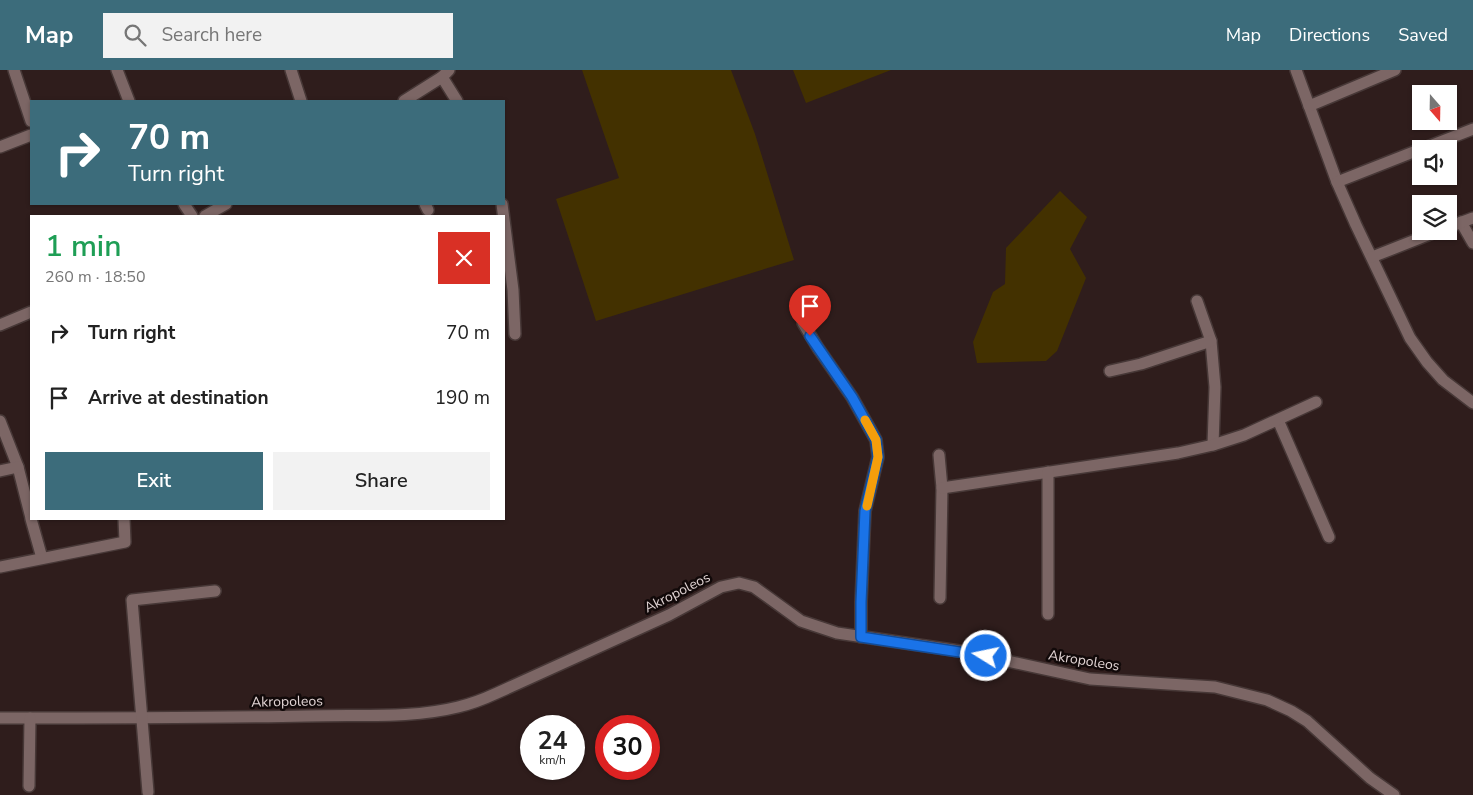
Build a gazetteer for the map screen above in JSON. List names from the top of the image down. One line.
{"streets":{"street":["Akropoleos"]},"north":"bottom","page":{"header":"Map","search":"Search here","nav":["Map","Directions","Saved"],"turn":["70 m","Turn right"],"heading":["1 min","260 m · 18:50"],"list":[{"name":"Turn right","value":"70 m"},{"name":"Arrive at destination","value":"190 m"}],"buttons":["Exit","Share"],"speed":"24 km/h","limit":"30"}}
